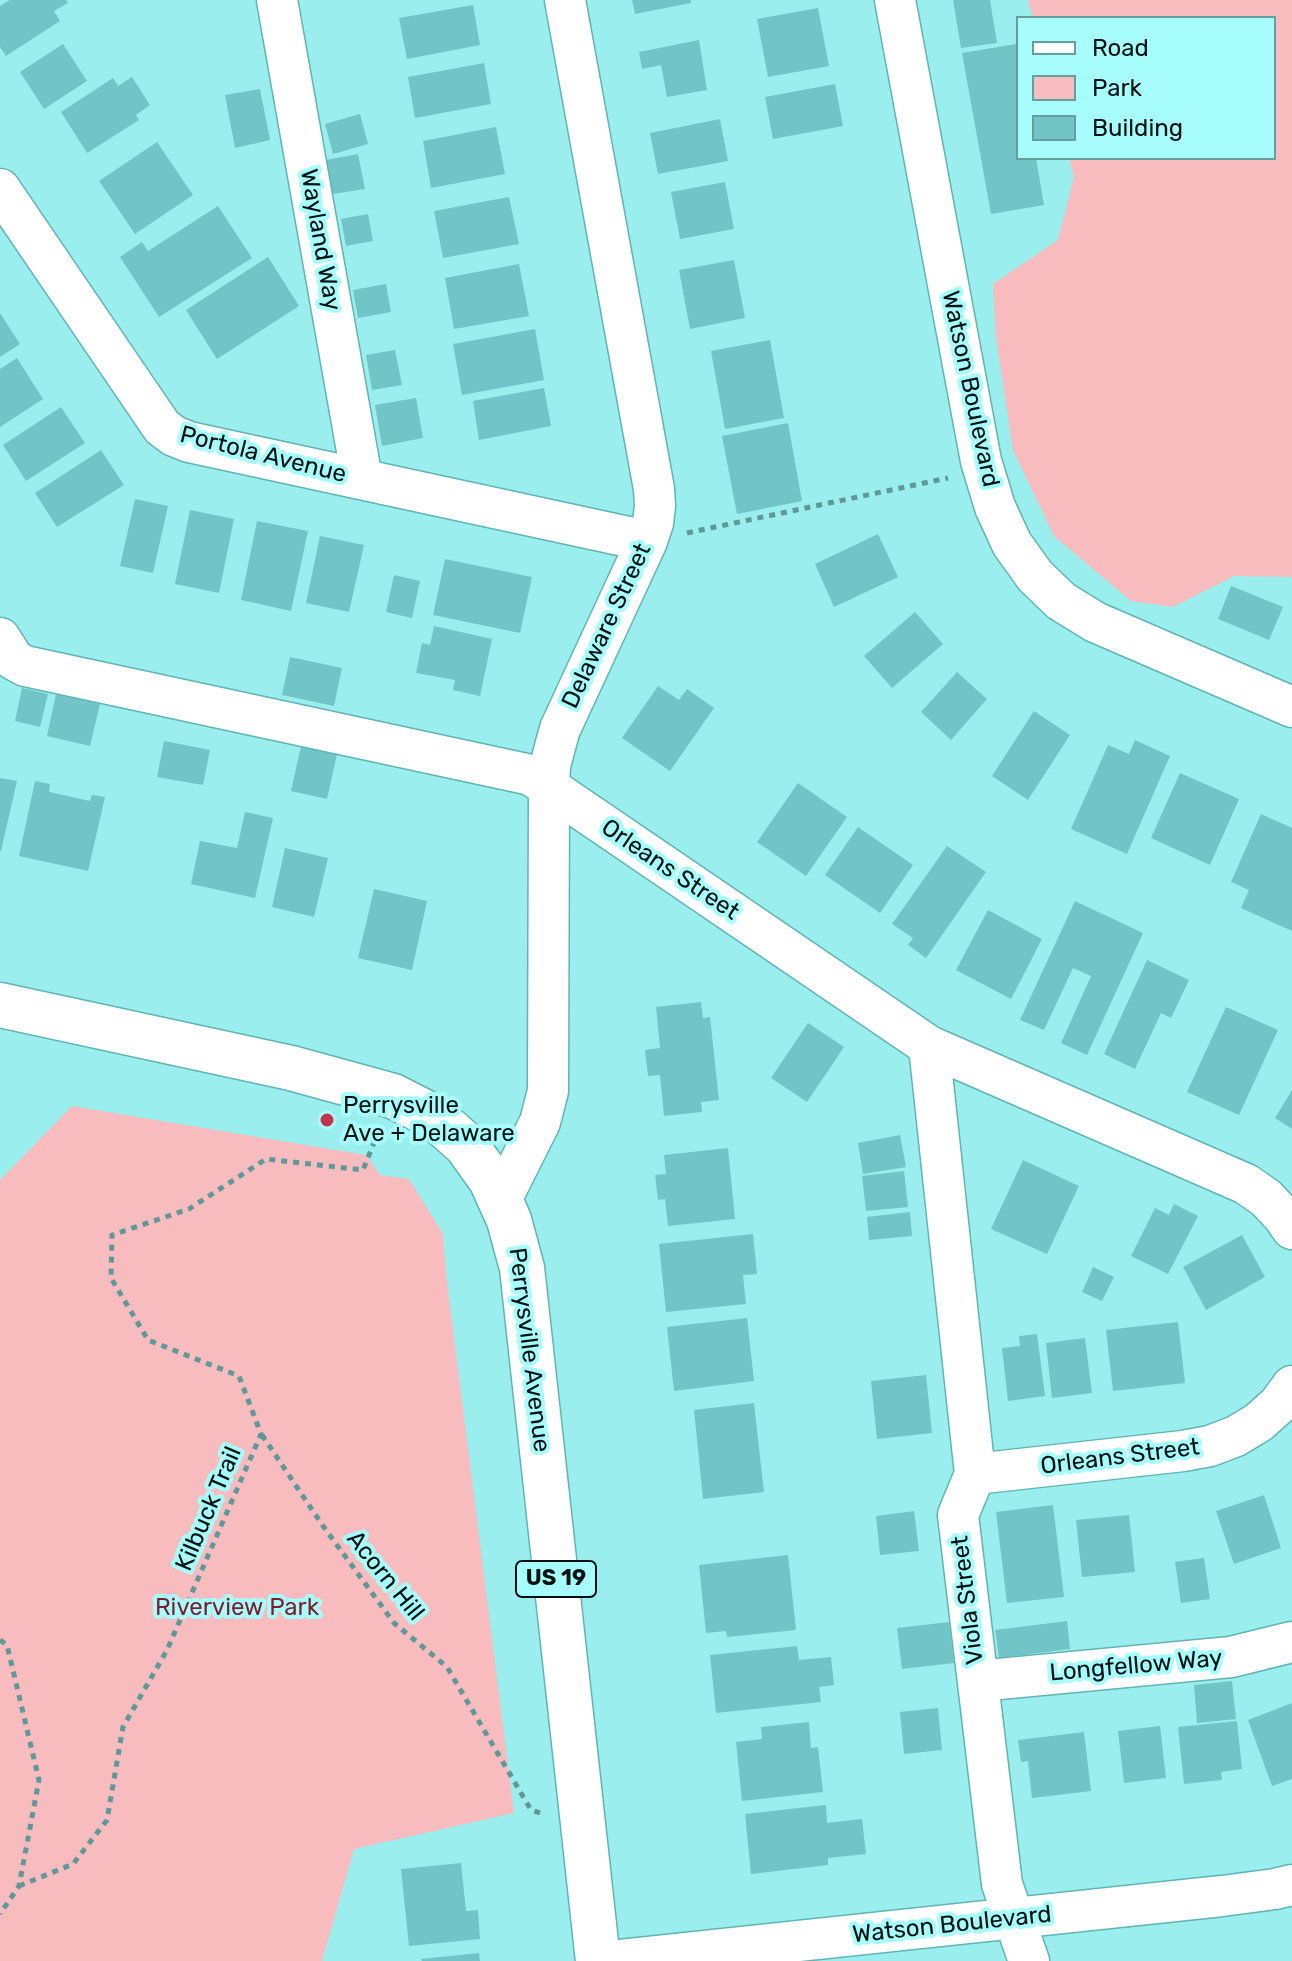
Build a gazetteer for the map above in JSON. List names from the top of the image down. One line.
{"streets":{"main road":["Perrysville Avenue","US 19"],"street":["Wayland Way","Watson Boulevard","Portola Avenue","Delaware Street","Orleans Street","Viola Street","Longfellow Way"],"path":["Kilbuck Trail","Acorn Hill"]},"crossings":[["Wayland Way","Portola Avenue"],["Watson Boulevard","Viola Street"],["Portola Avenue","Delaware Street"],["Delaware Street","Orleans Street"],["Delaware Street","Perrysville Avenue"],["Orleans Street","Viola Street"],["Perrysville Avenue","Acorn Hill"],["Kilbuck Trail","Acorn Hill"],["Viola Street","Longfellow Way"]],"parks":["Riverview Park"],"places":["Perrysville Ave + Delaware"],"legend":["Road","Park","Building"]}
